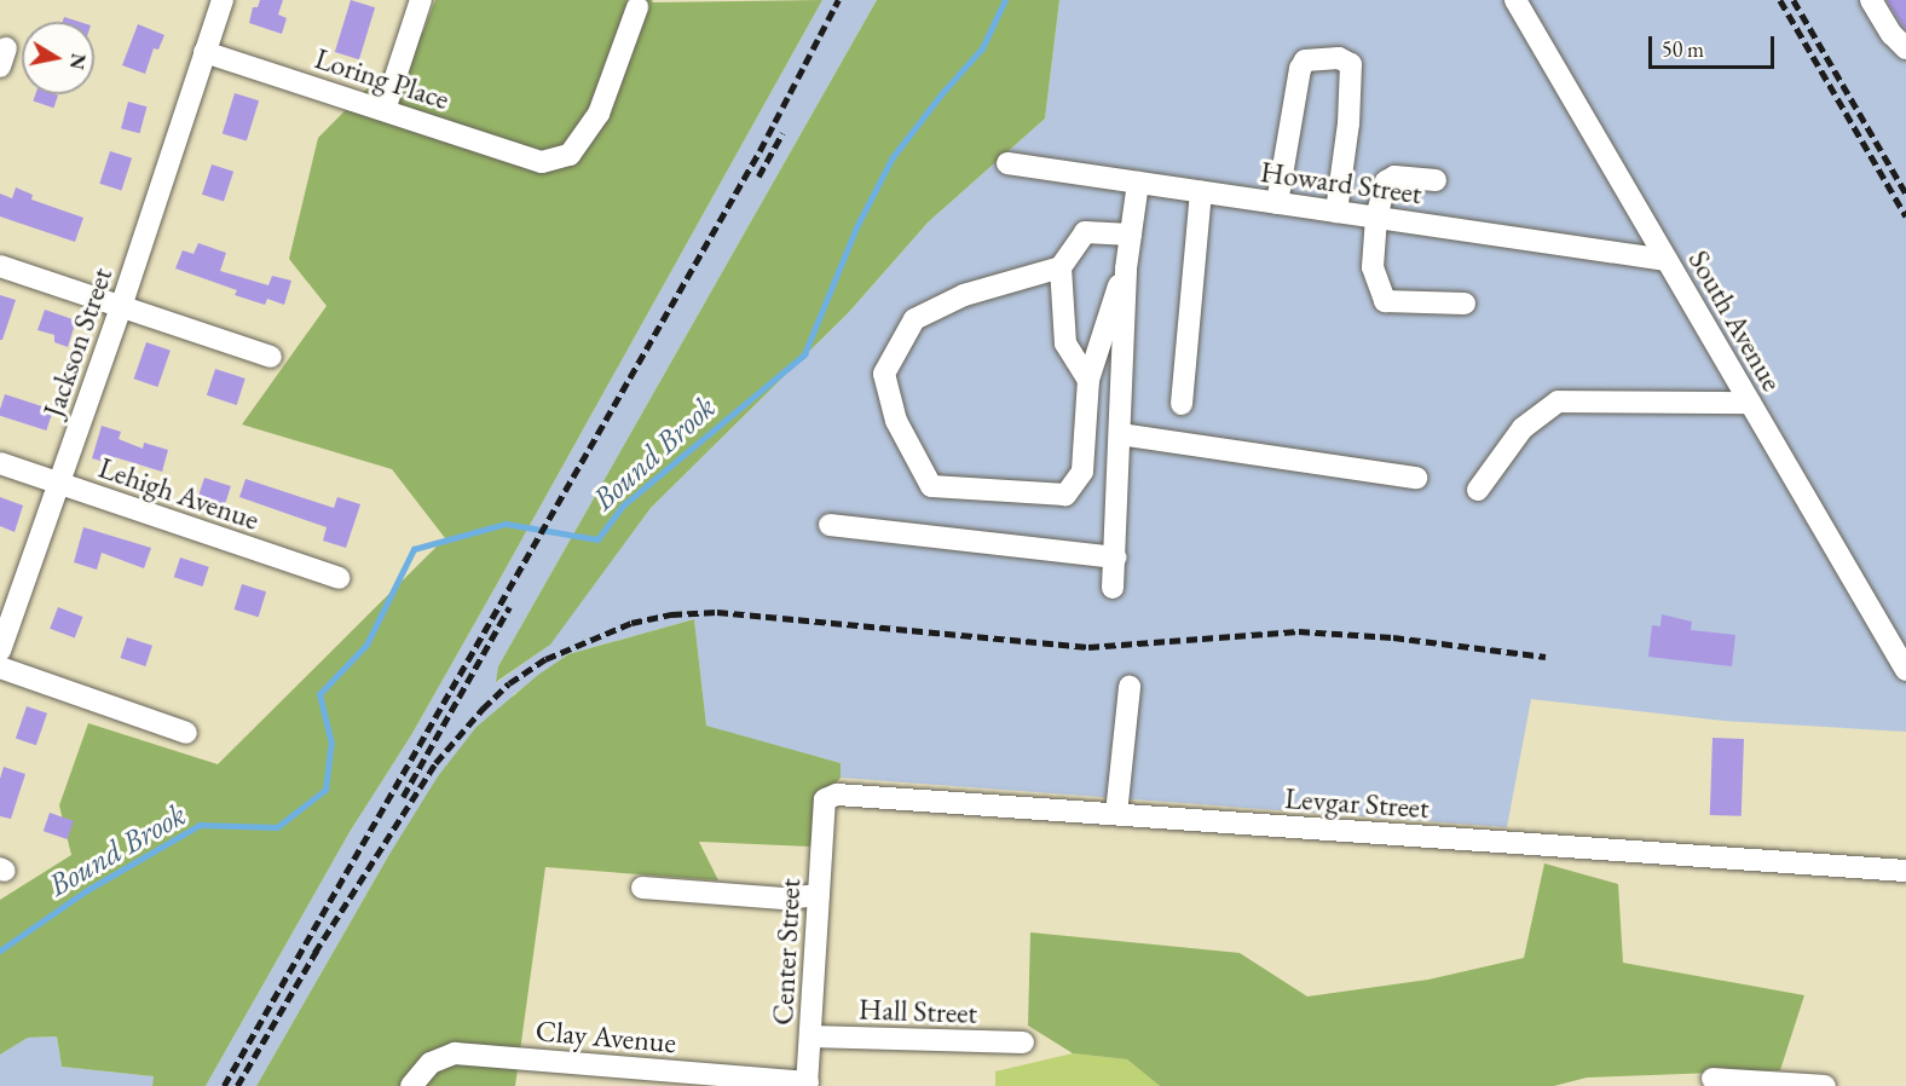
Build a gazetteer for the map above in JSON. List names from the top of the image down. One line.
{"streets":{"street":["Loring Place","Howard Street","South Avenue","Jackson Street","Lehigh Avenue","Levgar Street","Center Street","Hall Street","Clay Avenue"]},"crossings":[["Loring Place","Jackson Street"],["Howard Street","South Avenue"],["Jackson Street","Lehigh Avenue"],["Levgar Street","Center Street"],["Center Street","Hall Street"],["Center Street","Clay Avenue"]],"water":["Bound Brook"],"scale_bar":"50 m","north":"right"}
